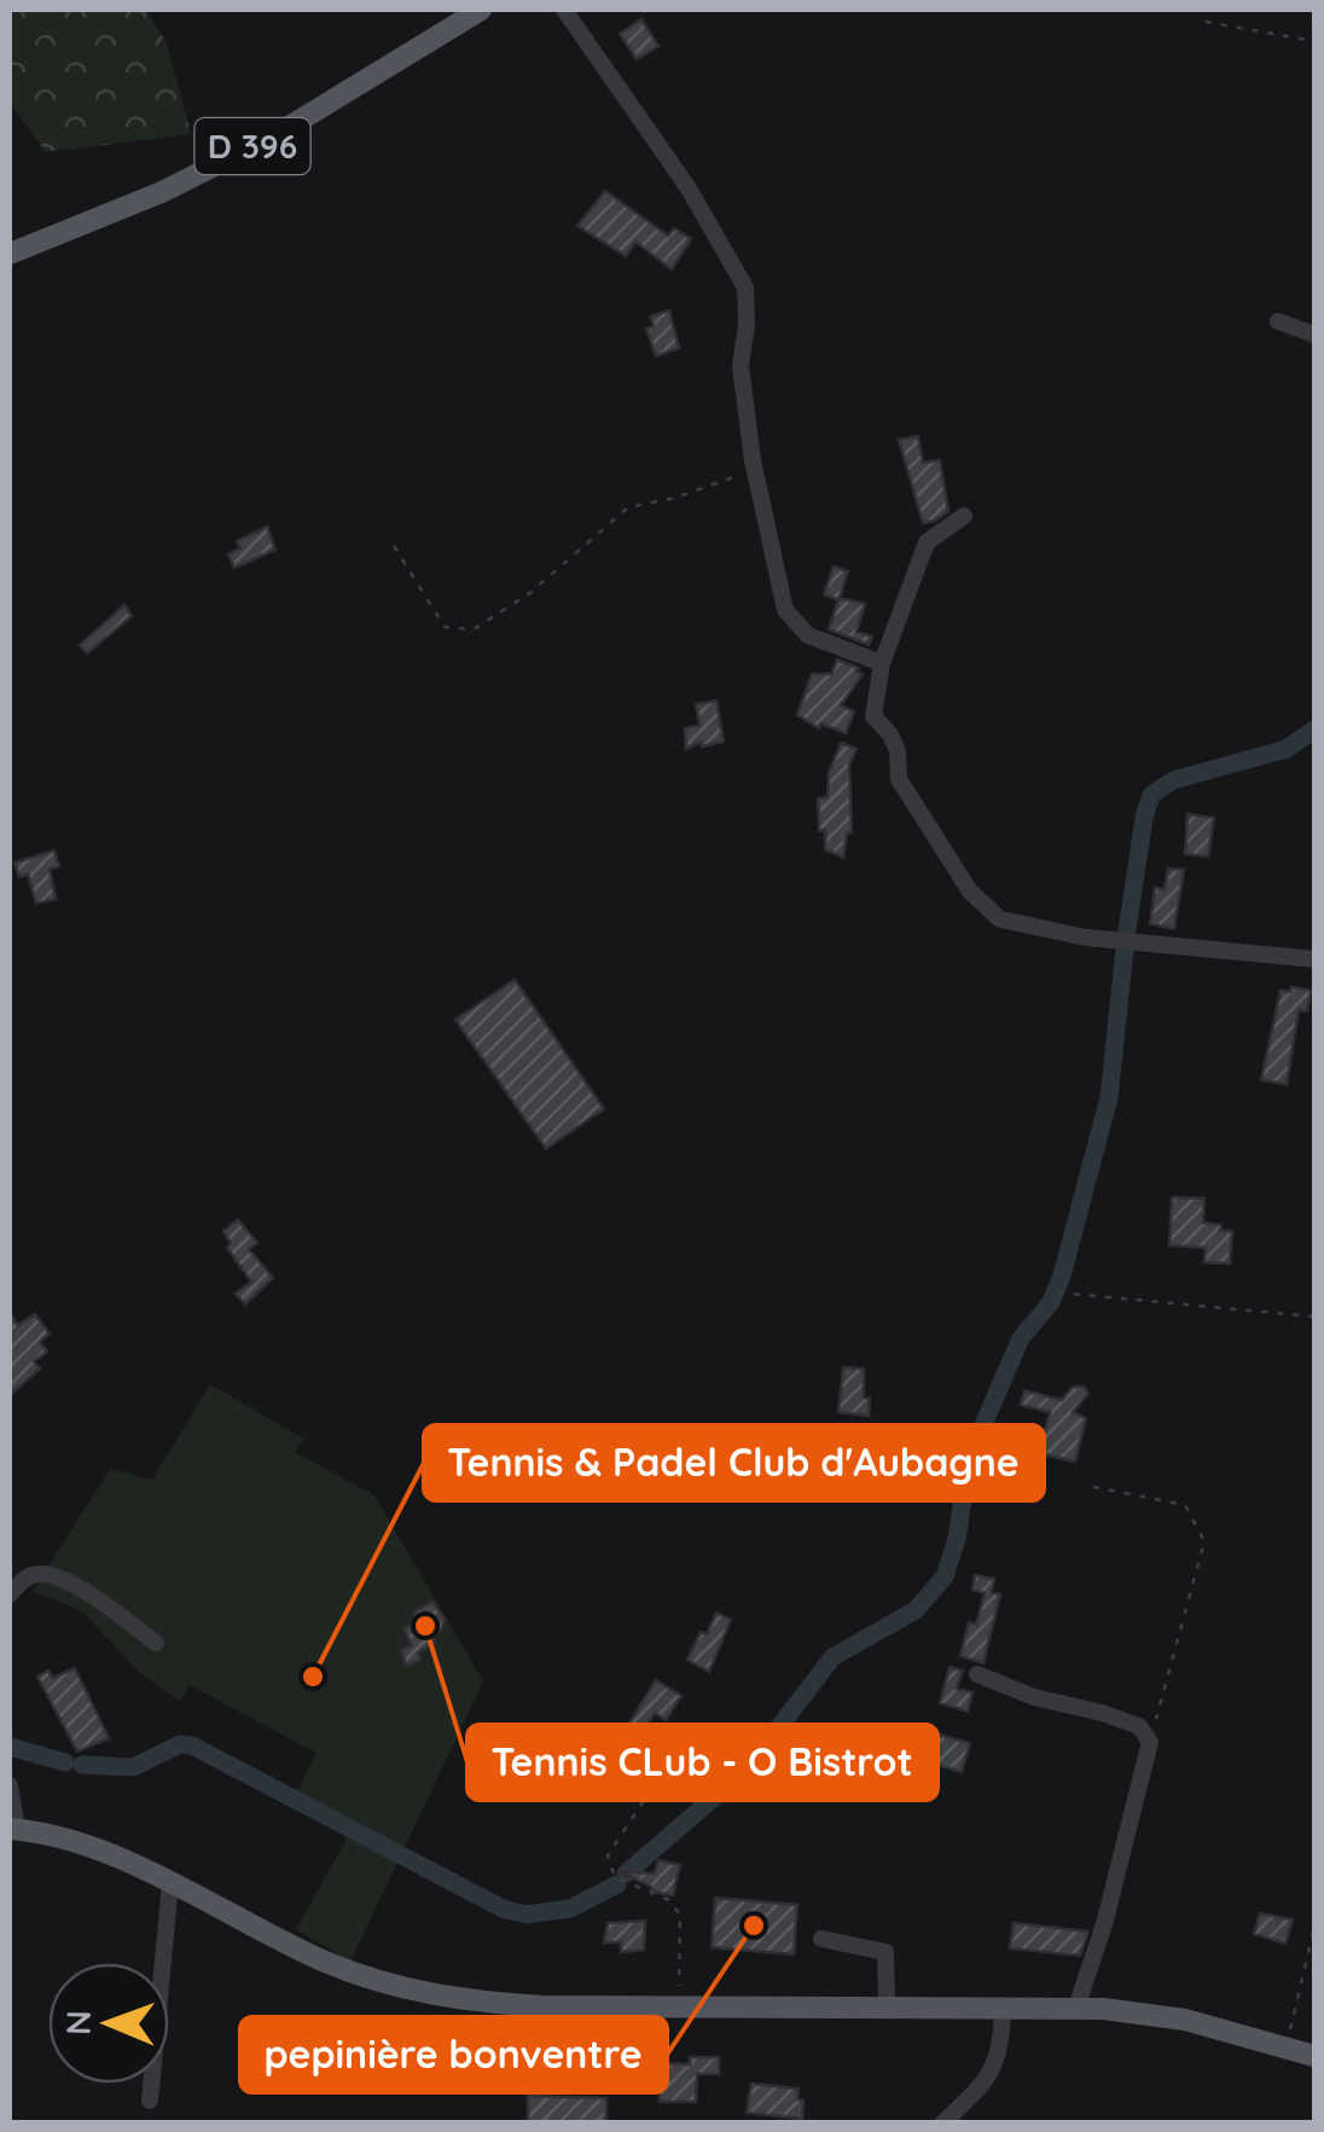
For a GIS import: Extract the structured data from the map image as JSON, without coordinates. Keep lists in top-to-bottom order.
{
  "streets": {
    "main road": ["D 396"]
  },
  "places": ["Tennis CLub - O Bistrot", "Tennis & Padel Club d'Aubagne", "pepinière bonventre"],
  "north": "left"
}
